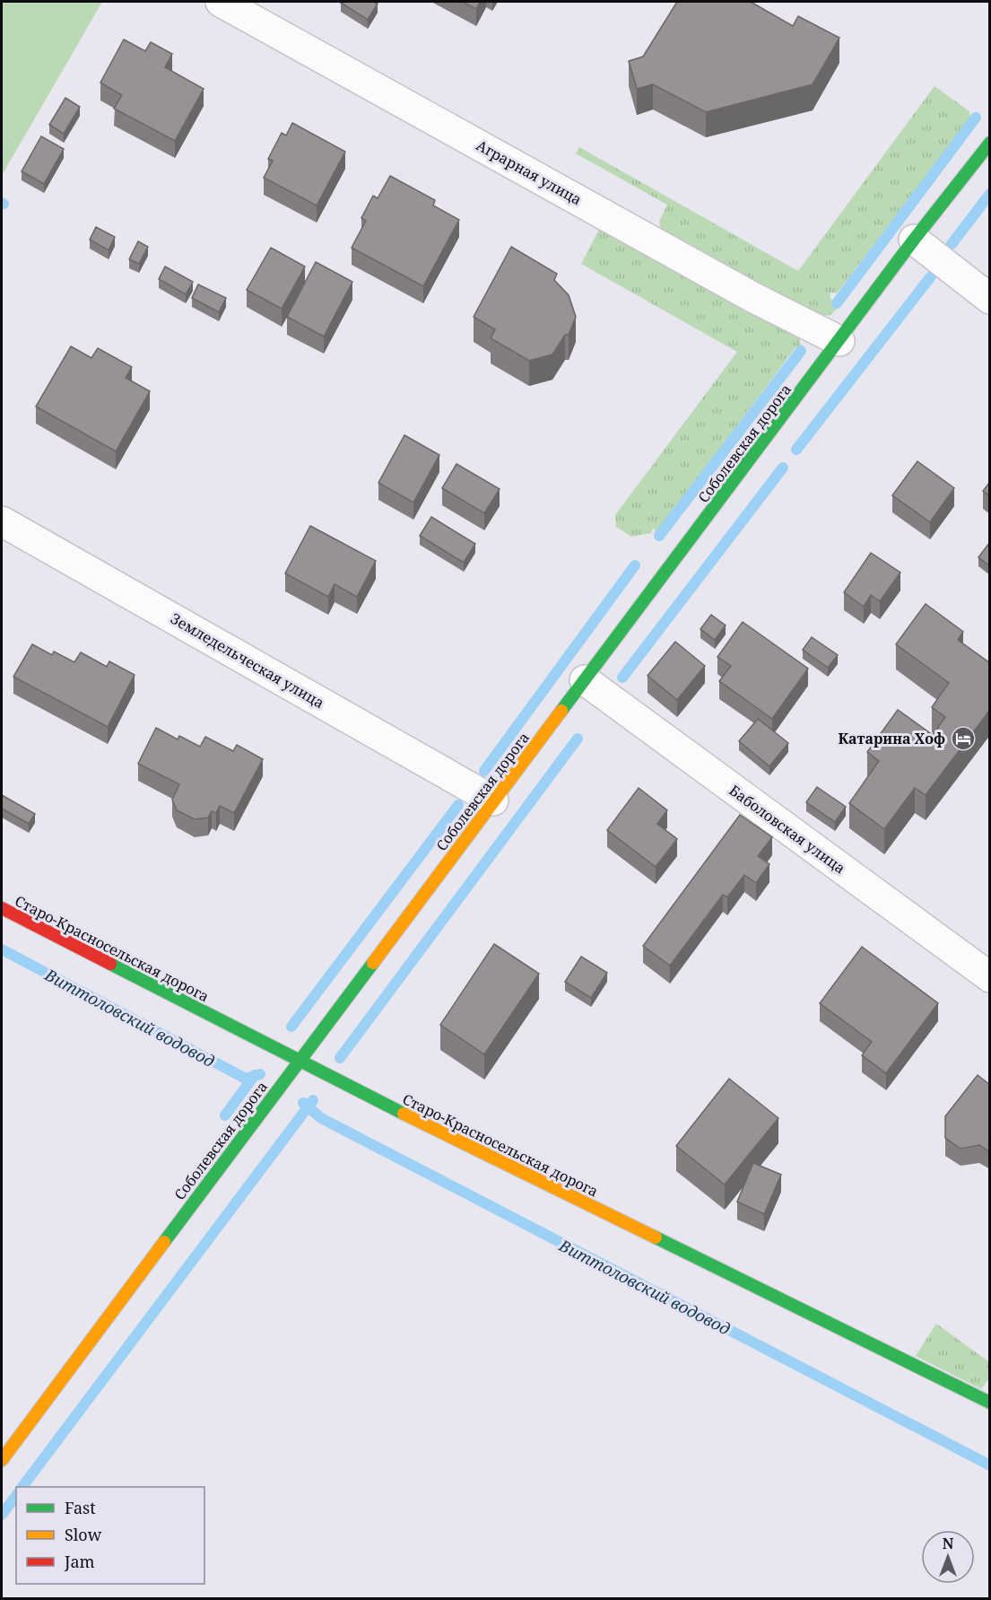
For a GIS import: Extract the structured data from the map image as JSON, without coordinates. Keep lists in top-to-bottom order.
{
  "streets": {
    "street": [
      "Аграрная улица",
      "Соболевская дорога",
      "Земледельческая улица",
      "Баболовская улица",
      "Старо-Красносельская дорога"
    ]
  },
  "crossings": [
    ["Аграрная улица", "Соболевская дорога"],
    ["Соболевская дорога", "Земледельческая улица"],
    ["Соболевская дорога", "Баболовская улица"],
    ["Соболевская дорога", "Старо-Красносельская дорога"]
  ],
  "water": ["Виттоловский водовод"],
  "places": {
    "hotel": ["Катарина Хоф"]
  },
  "legend": ["Fast", "Slow", "Jam"],
  "north": "top"
}
